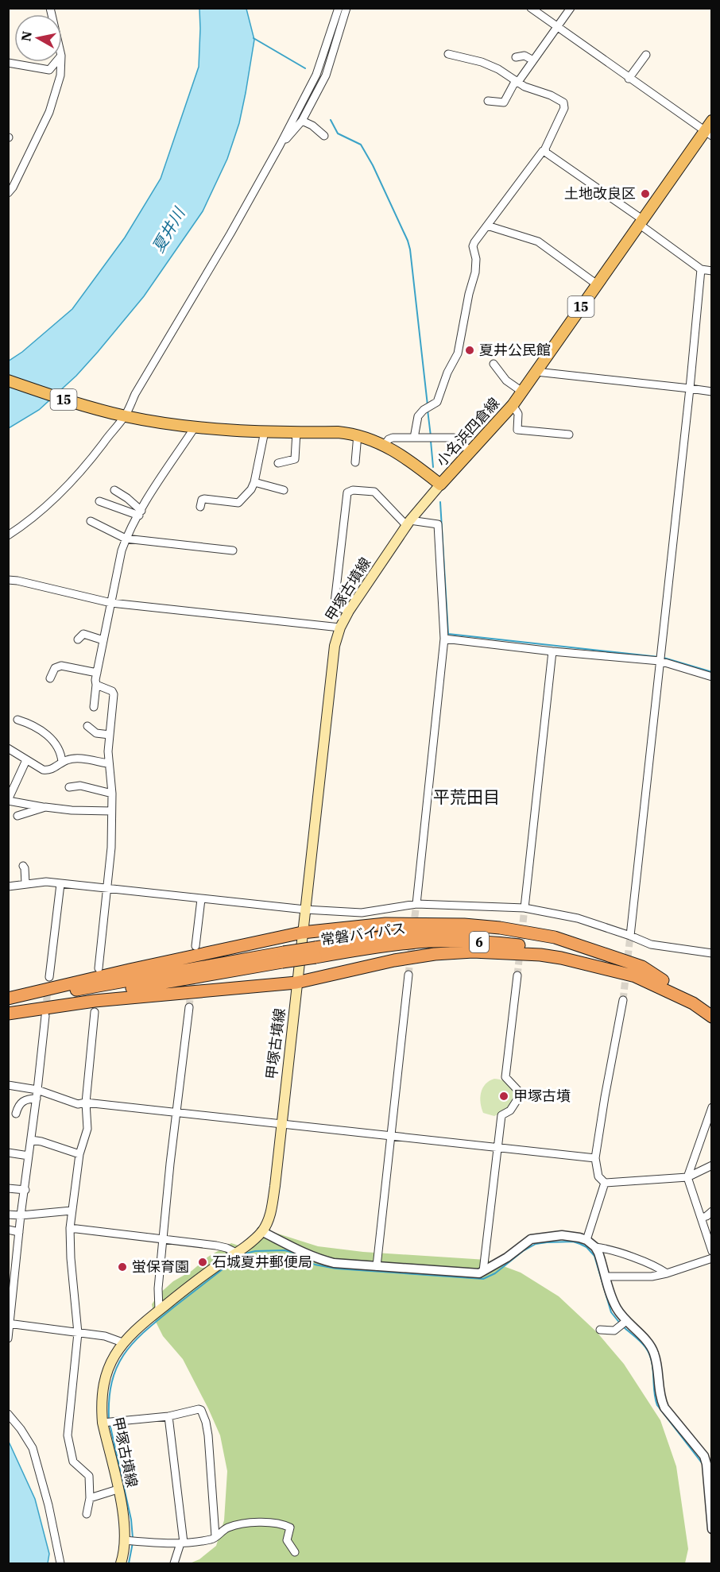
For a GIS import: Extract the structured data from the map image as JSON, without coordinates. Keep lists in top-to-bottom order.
{
  "streets": {
    "highway": ["常磐バイパス", "6"],
    "main road": ["15", "小名浜四倉線", "甲塚古墳線"]
  },
  "crossings": [
    ["小名浜四倉線", "甲塚古墳線"]
  ],
  "districts": ["平荒田目"],
  "water": ["夏井川"],
  "places": [
    "土地改良区",
    "夏井公民館",
    "甲塚古墳",
    "石城夏井郵便局",
    "蛍保育園"
  ],
  "north": "left"
}
